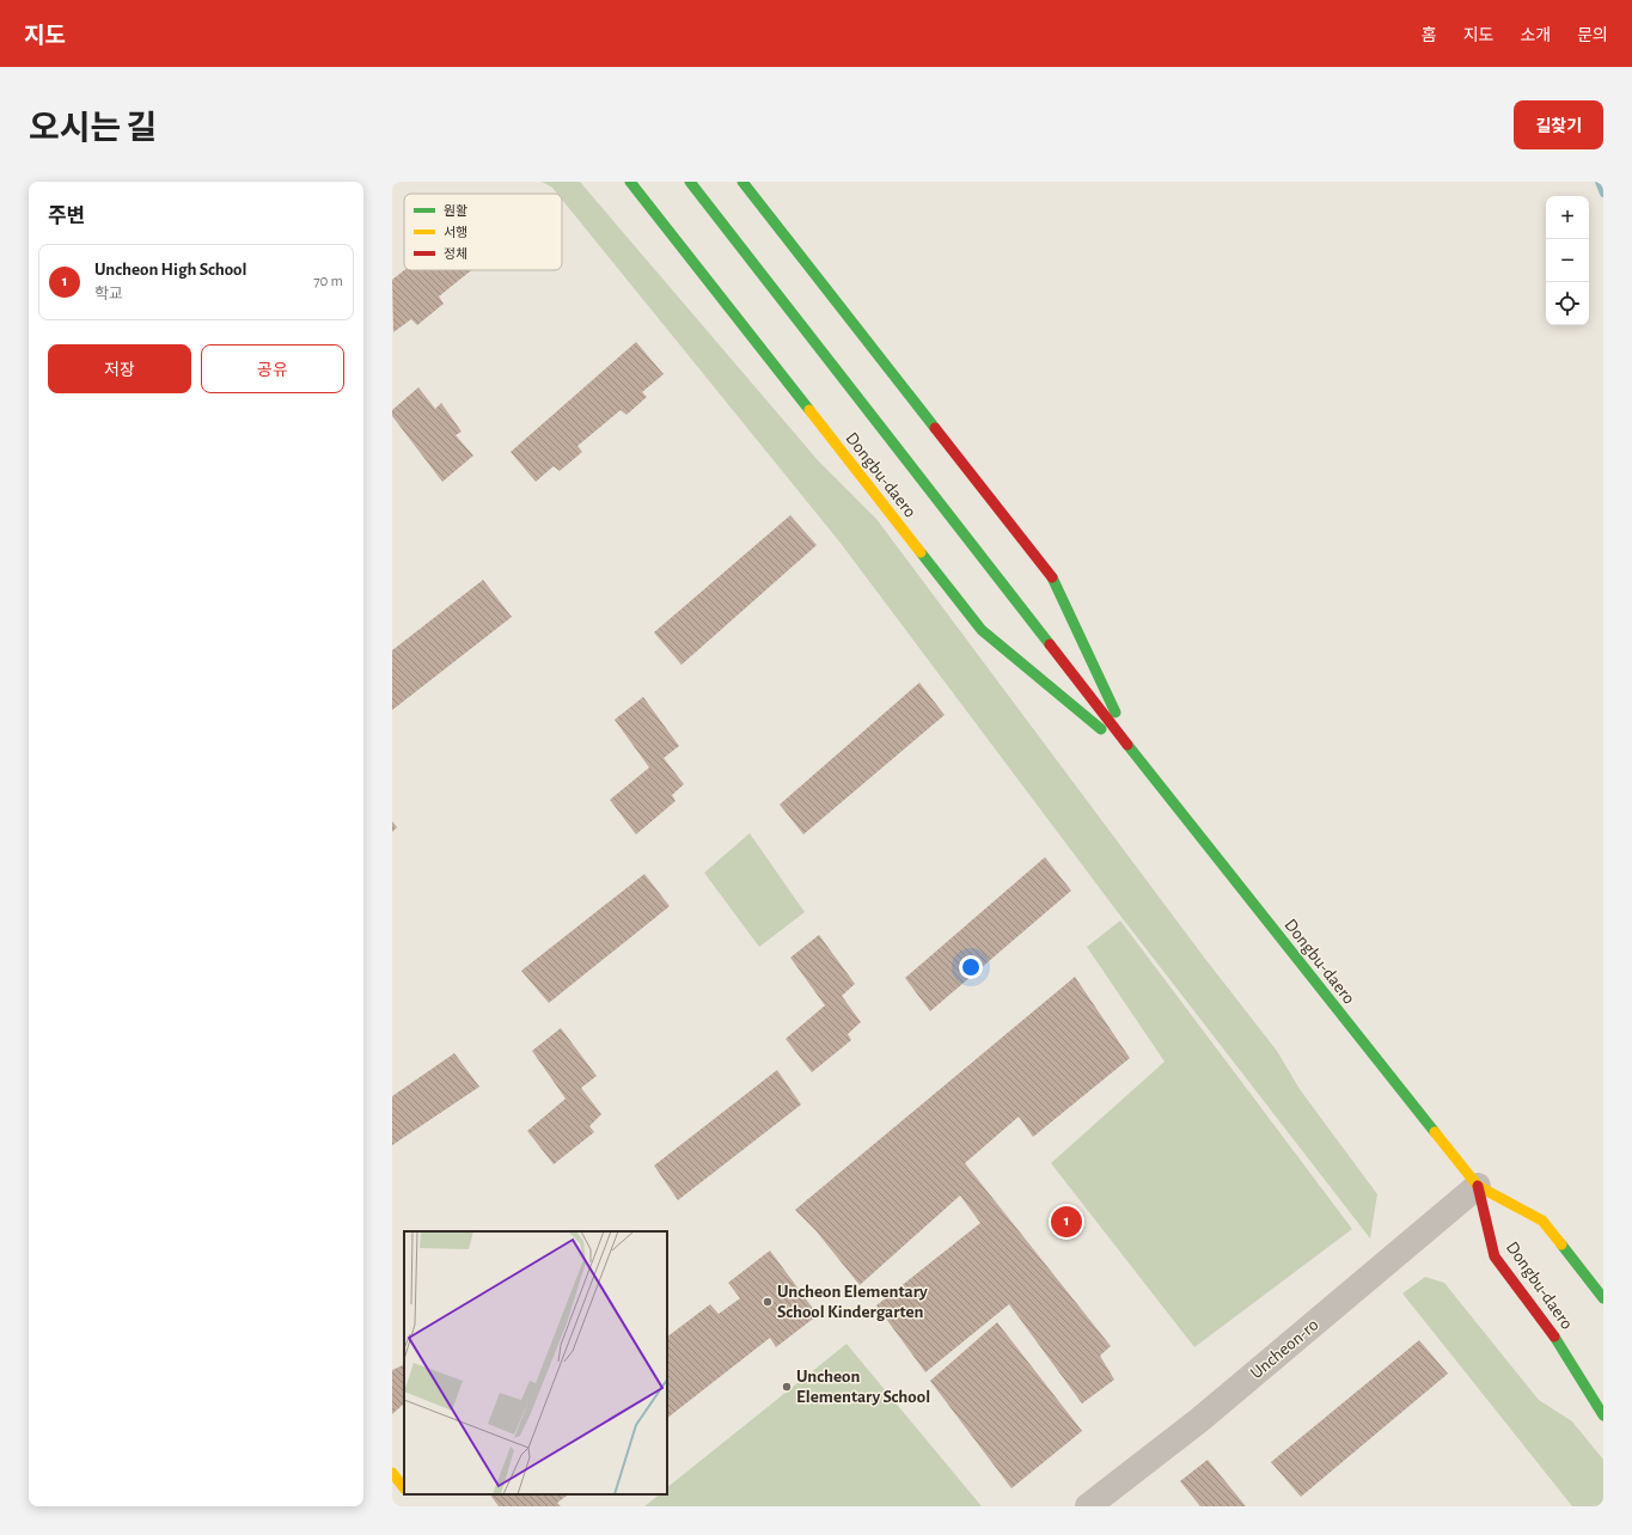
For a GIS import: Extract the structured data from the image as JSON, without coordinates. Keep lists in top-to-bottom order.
{
  "streets": {
    "main road": ["Dongbu-daero"],
    "street": ["Uncheon-ro"]
  },
  "crossings": [
    ["Dongbu-daero", "Uncheon-ro"]
  ],
  "places": ["Uncheon Elementary School Kindergarten", "Uncheon Elementary School"],
  "legend": ["원활", "서행", "정체"],
  "page": {
    "header": "지도",
    "nav": [
      "홈",
      "지도",
      "소개",
      "문의"
    ],
    "title": "오시는 길",
    "buttons": [
      "길찾기",
      ["저장", "공유"]
    ],
    "heading": "주변",
    "map_buttons": ["+", "−"],
    "list": [
      {
        "mark": "1",
        "name": "Uncheon High School",
        "note": "학교",
        "value": "70 m"
      }
    ],
    "pins": "1"
  }
}
